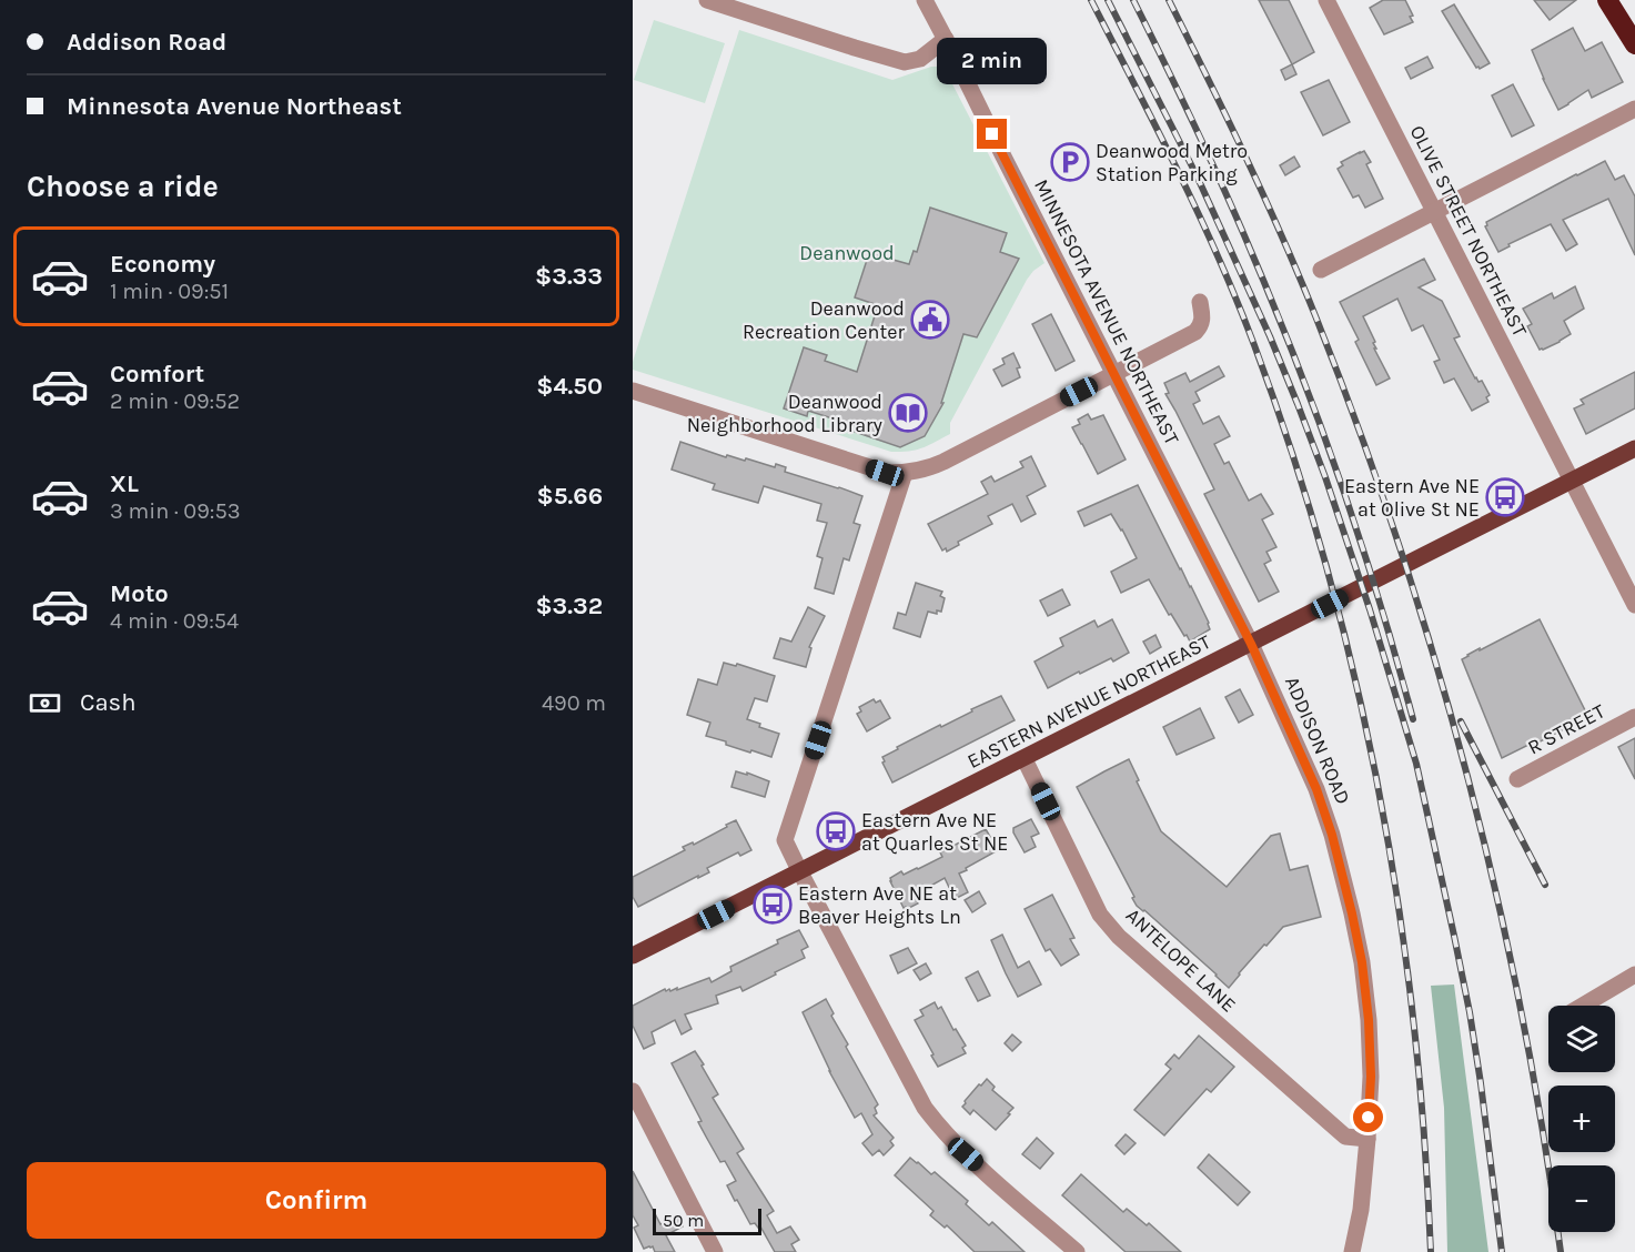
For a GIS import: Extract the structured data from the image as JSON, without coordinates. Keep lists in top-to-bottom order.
{
  "streets": {
    "main road": ["EASTERN AVENUE NORTHEAST"],
    "street": [
      "OLIVE STREET NORTHEAST",
      "MINNESOTA AVENUE NORTHEAST",
      "R STREET",
      "ADDISON ROAD",
      "ANTELOPE LANE"
    ]
  },
  "crossings": [
    ["OLIVE STREET NORTHEAST", "EASTERN AVENUE NORTHEAST"],
    ["MINNESOTA AVENUE NORTHEAST", "EASTERN AVENUE NORTHEAST"],
    ["MINNESOTA AVENUE NORTHEAST", "ADDISON ROAD"],
    ["EASTERN AVENUE NORTHEAST", "ADDISON ROAD"],
    ["EASTERN AVENUE NORTHEAST", "ANTELOPE LANE"],
    ["ADDISON ROAD", "ANTELOPE LANE"]
  ],
  "parks": ["Deanwood"],
  "places": {
    "parking": ["Deanwood Metro Station Parking"],
    "public building": ["Deanwood Recreation Center"],
    "library": ["Deanwood Neighborhood Library"],
    "bus stop": ["Eastern Ave NE at Olive St NE", "Eastern Ave NE at Quarles St NE", "Eastern Ave NE at Beaver Heights Ln"]
  },
  "scale_bar": "50 m",
  "page": {
    "banner": ["Addison Road", "Minnesota Avenue Northeast"],
    "bubble": "2 min",
    "heading": "Choose a ride",
    "list": [
      {
        "name": "Economy",
        "note": "1 min · 09:51",
        "value": "$3.33"
      },
      {
        "name": "Comfort",
        "note": "2 min · 09:52",
        "value": "$4.50"
      },
      {
        "name": "XL",
        "note": "3 min · 09:53",
        "value": "$5.66"
      },
      {
        "name": "Moto",
        "note": "4 min · 09:54",
        "value": "$3.32"
      }
    ],
    "pay": ["Cash", "490 m"],
    "map_buttons": ["+", "−"],
    "buttons": "Confirm",
    "scale": "50 m"
  }
}
